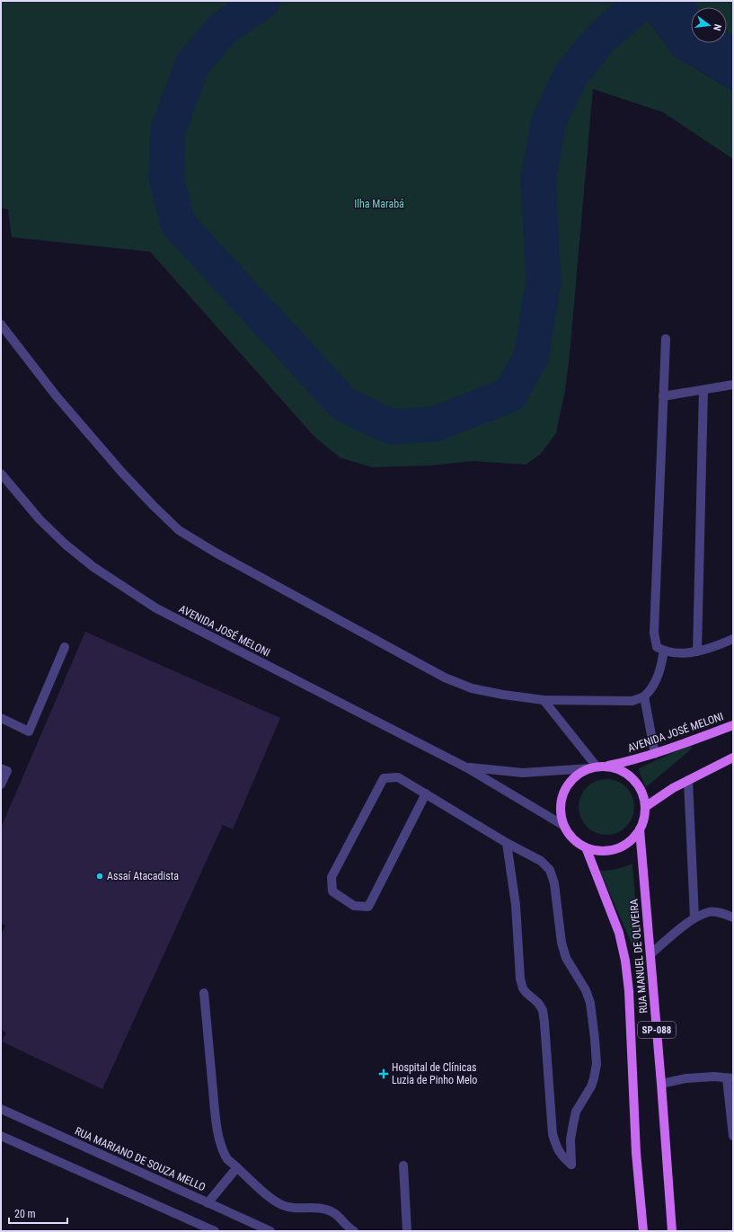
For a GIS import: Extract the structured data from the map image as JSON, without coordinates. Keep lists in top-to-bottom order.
{
  "streets": {
    "main road": ["AVENIDA JOSÉ MELONI", "RUA MANUEL DE OLIVEIRA", "SP-088"],
    "street": ["RUA MARIANO DE SOUZA MELLO"]
  },
  "crossings": [
    ["AVENIDA JOSÉ MELONI", "RUA MANUEL DE OLIVEIRA"],
    ["AVENIDA JOSÉ MELONI", "SP-088"],
    ["RUA MANUEL DE OLIVEIRA", "SP-088"]
  ],
  "parks": ["Ilha Marabá"],
  "places": {
    "other": ["Assaí Atacadista"],
    "health": ["Hospital de Clínicas Luzia de Pinho Melo"]
  },
  "scale_bar": "20 m",
  "north": "right"
}
